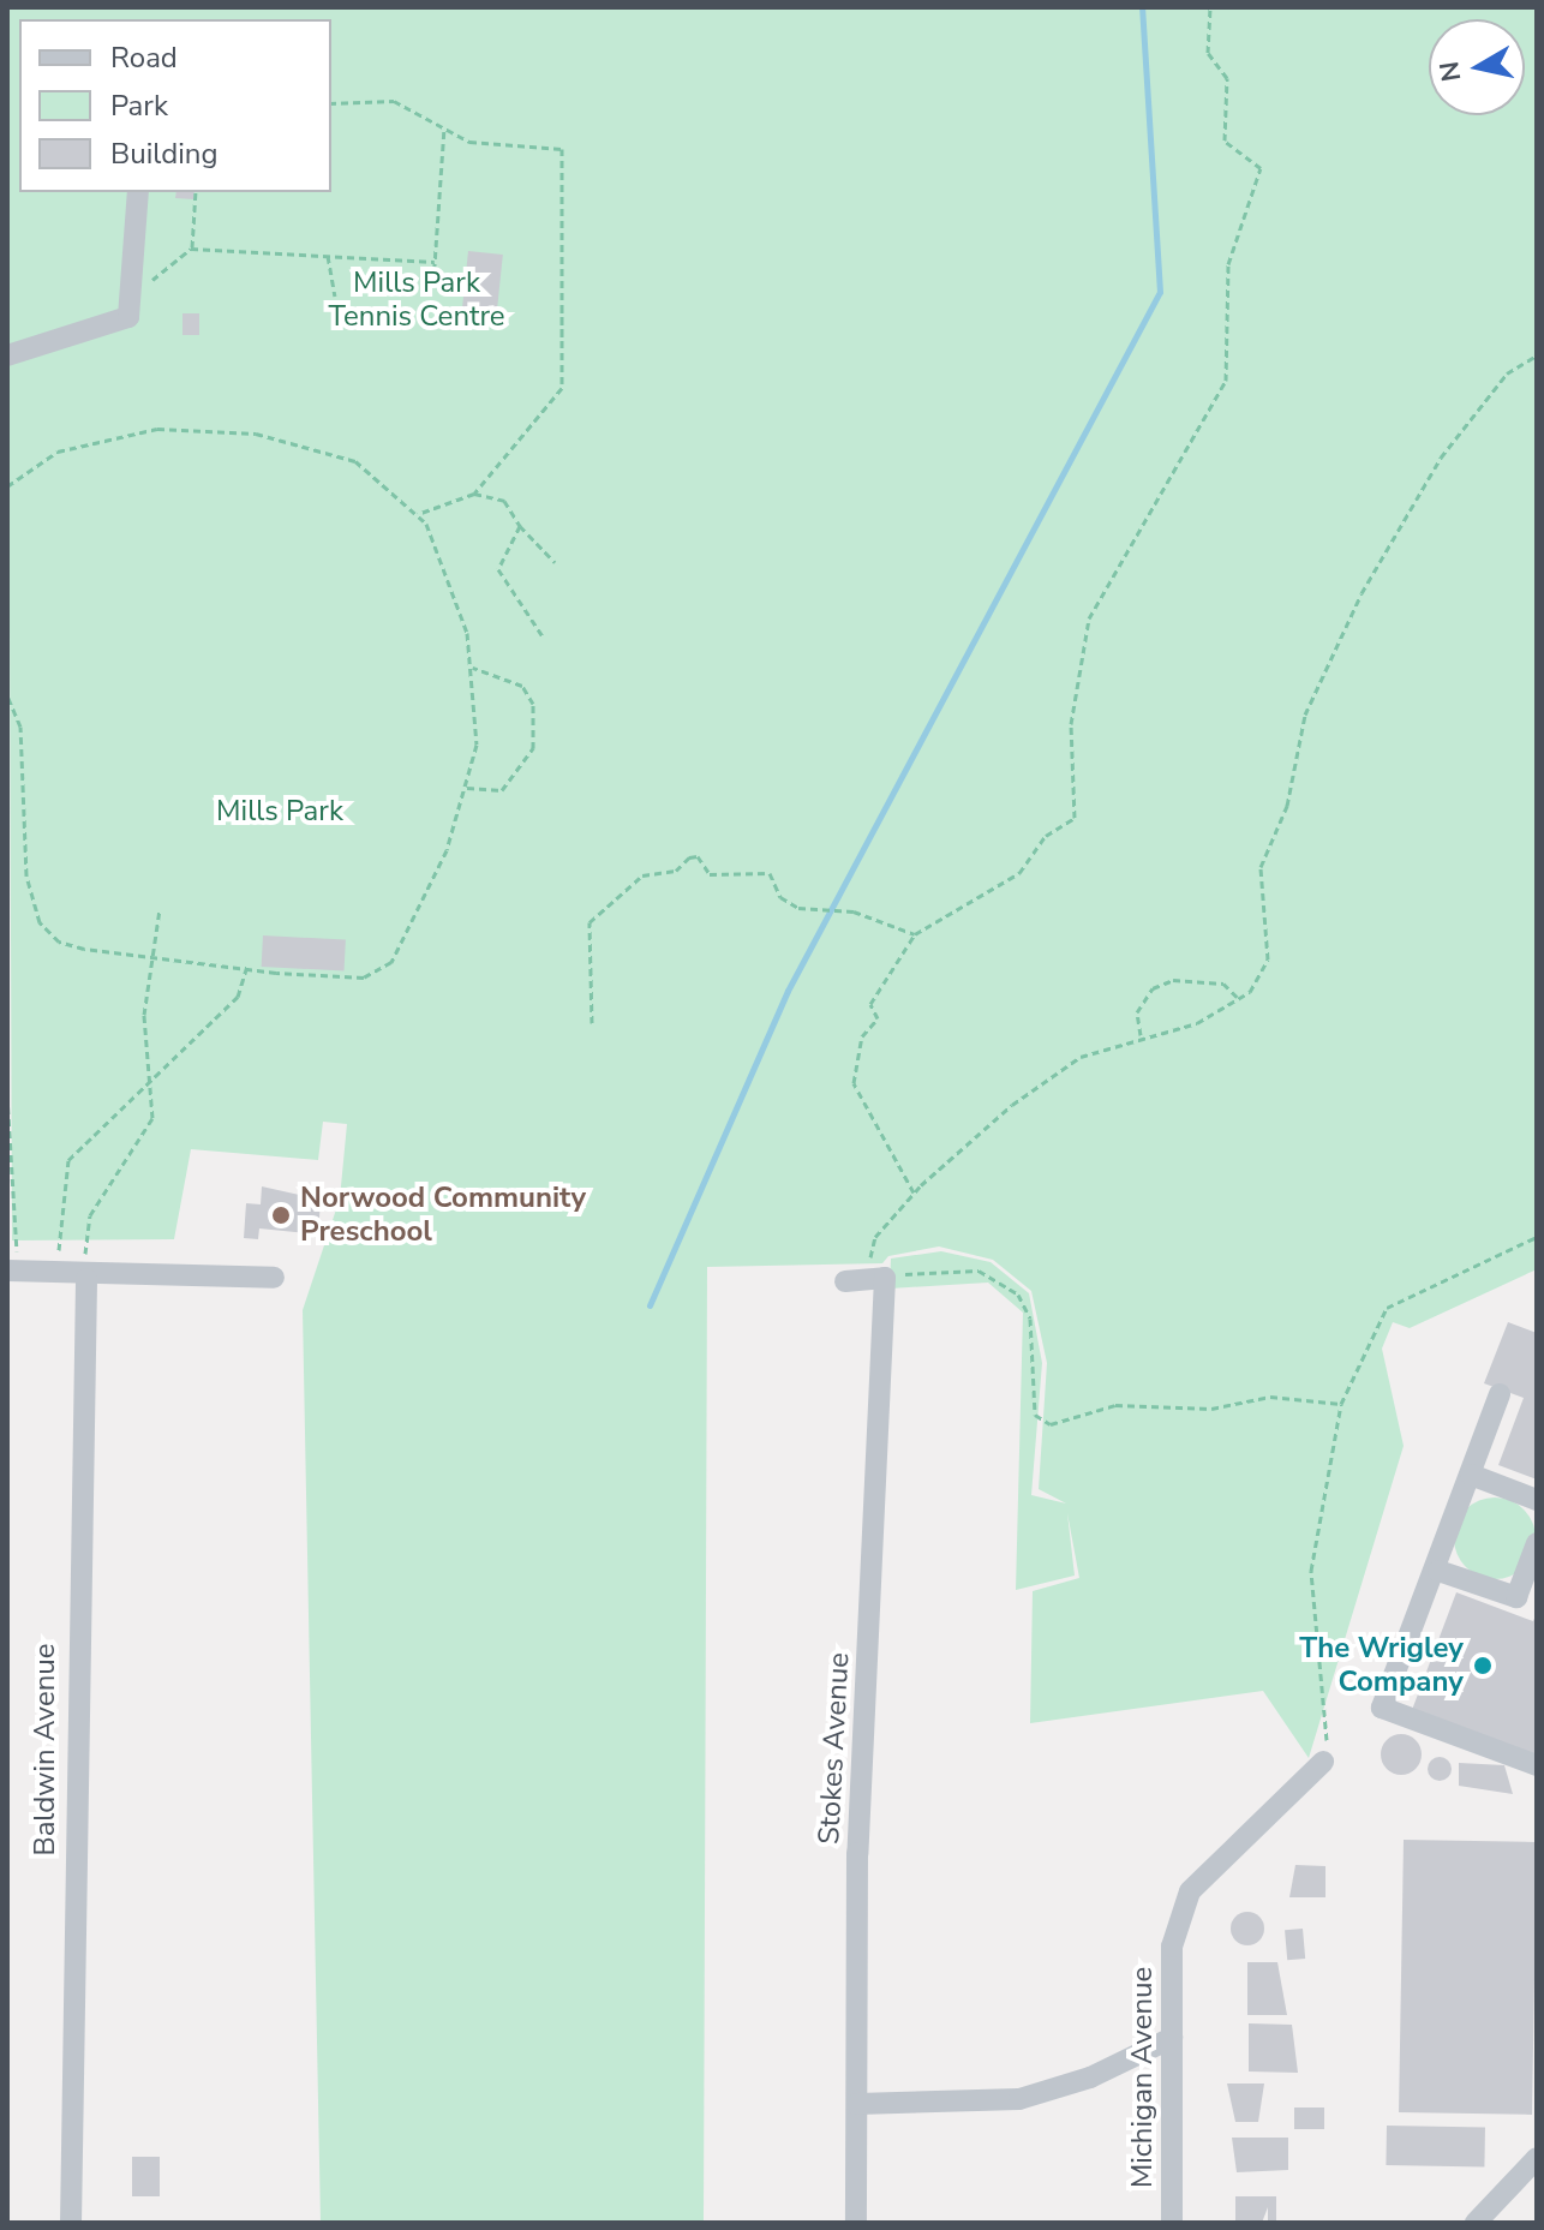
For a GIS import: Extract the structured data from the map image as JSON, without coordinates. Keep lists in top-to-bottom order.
{
  "streets": {
    "street": ["Stokes Avenue", "Baldwin Avenue", "Michigan Avenue"]
  },
  "parks": ["Mills Park Tennis Centre", "Mills Park"],
  "places": ["Norwood Community Preschool", "The Wrigley Company"],
  "legend": ["Road", "Park", "Building"],
  "north": "left"
}
